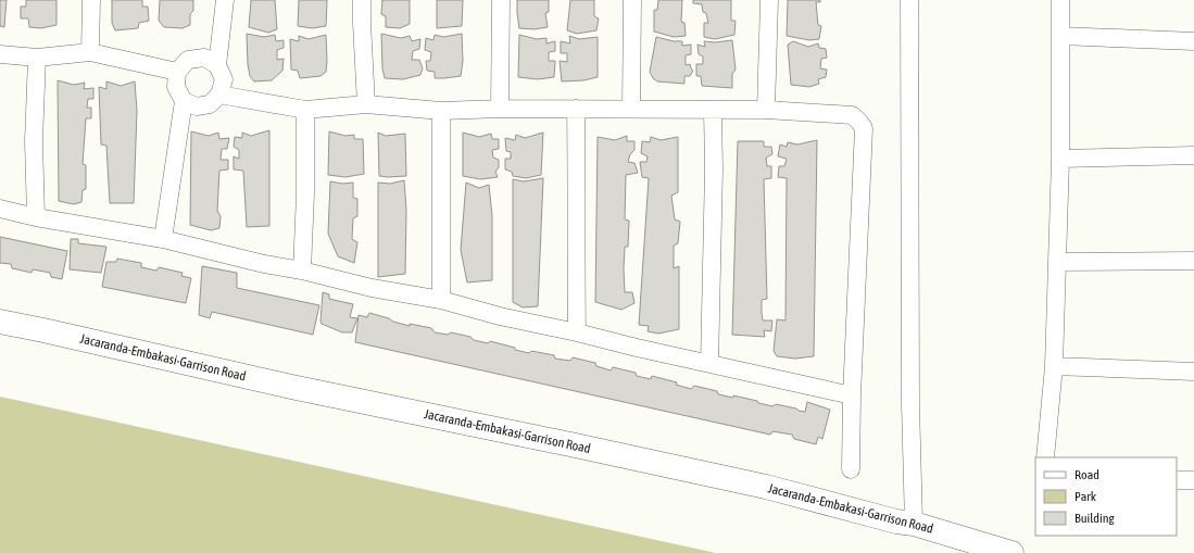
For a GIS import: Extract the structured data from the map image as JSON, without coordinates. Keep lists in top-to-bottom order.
{
  "streets": {
    "street": ["Jacaranda-Embakasi-Garrison Road"]
  },
  "legend": ["Road", "Park", "Building"]
}
